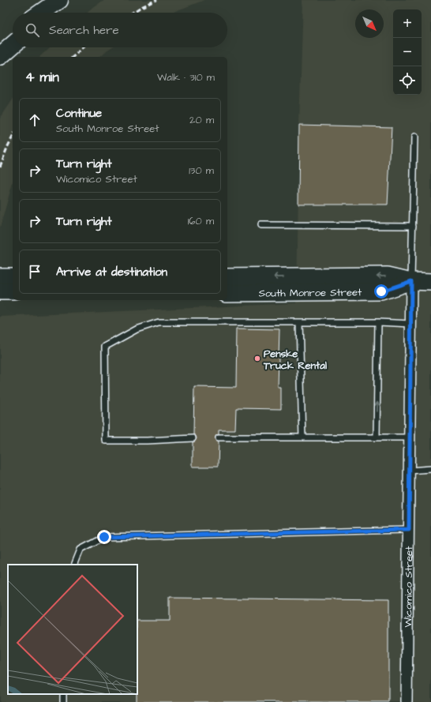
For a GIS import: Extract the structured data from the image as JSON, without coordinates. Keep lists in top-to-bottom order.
{
  "streets": {
    "main road": ["South Monroe Street"],
    "street": ["Wicomico Street"]
  },
  "crossings": [
    ["South Monroe Street", "Wicomico Street"]
  ],
  "places": ["Penske Truck Rental"],
  "north": "bottom right",
  "page": {
    "map_buttons": ["+", "−"],
    "search": "Search here",
    "heading": ["4 min", "Walk · 310 m"],
    "list": [
      ["Continue", "South Monroe Street", "20 m"],
      ["Turn right", "Wicomico Street", "130 m"],
      ["Turn right", "160 m"],
      "Arrive at destination"
    ]
  }
}
